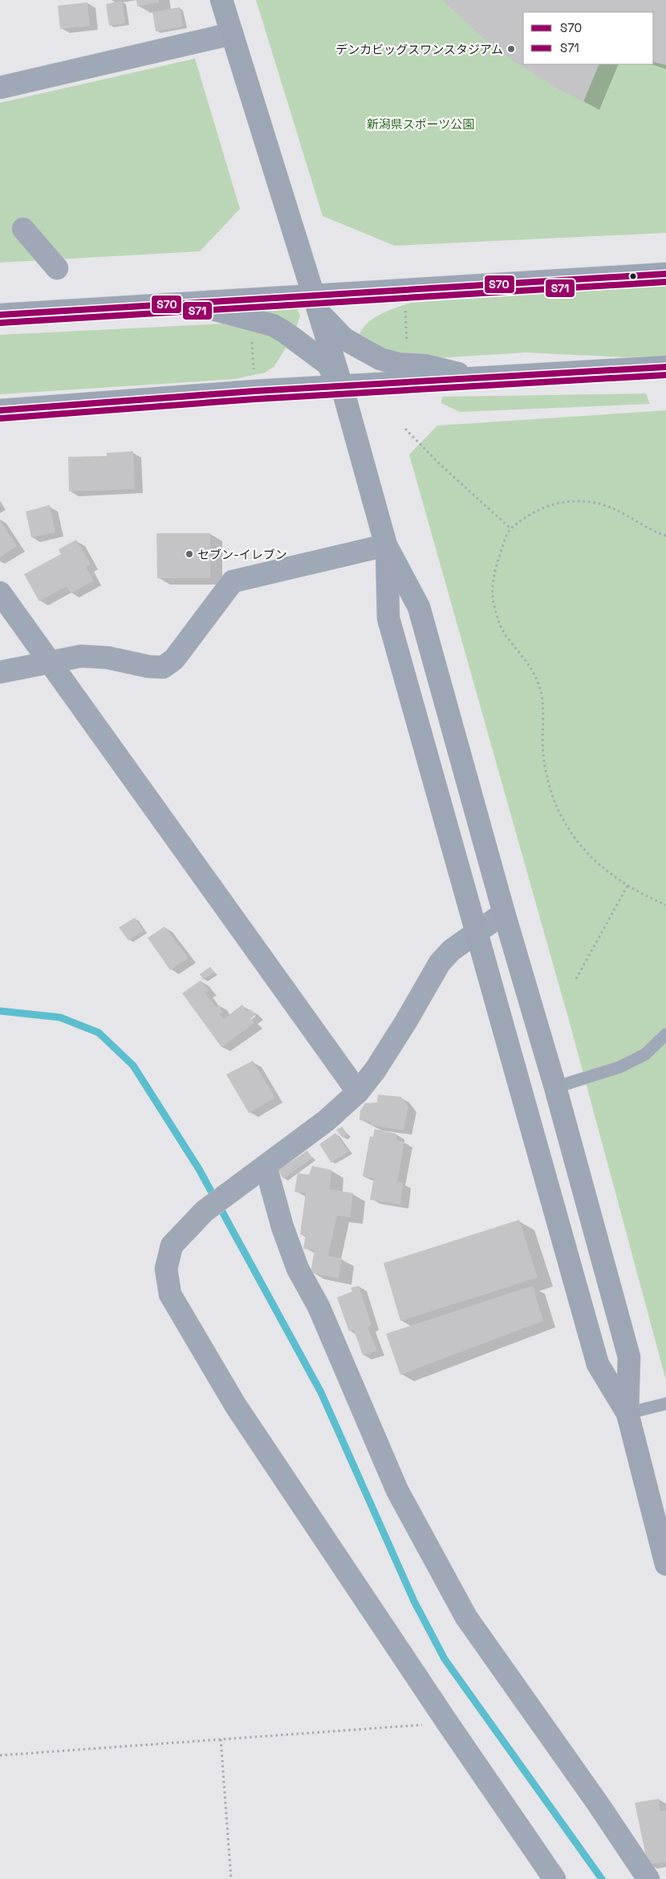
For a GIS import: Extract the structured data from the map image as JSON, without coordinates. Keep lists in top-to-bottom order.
{
  "parks": ["新潟県スポーツ公園"],
  "places": ["デンカビッグスワンスタジアム", "セブン-イレブン"],
  "lines": ["transit line S70", "transit line S71"],
  "legend": ["S70", "S71"]
}
